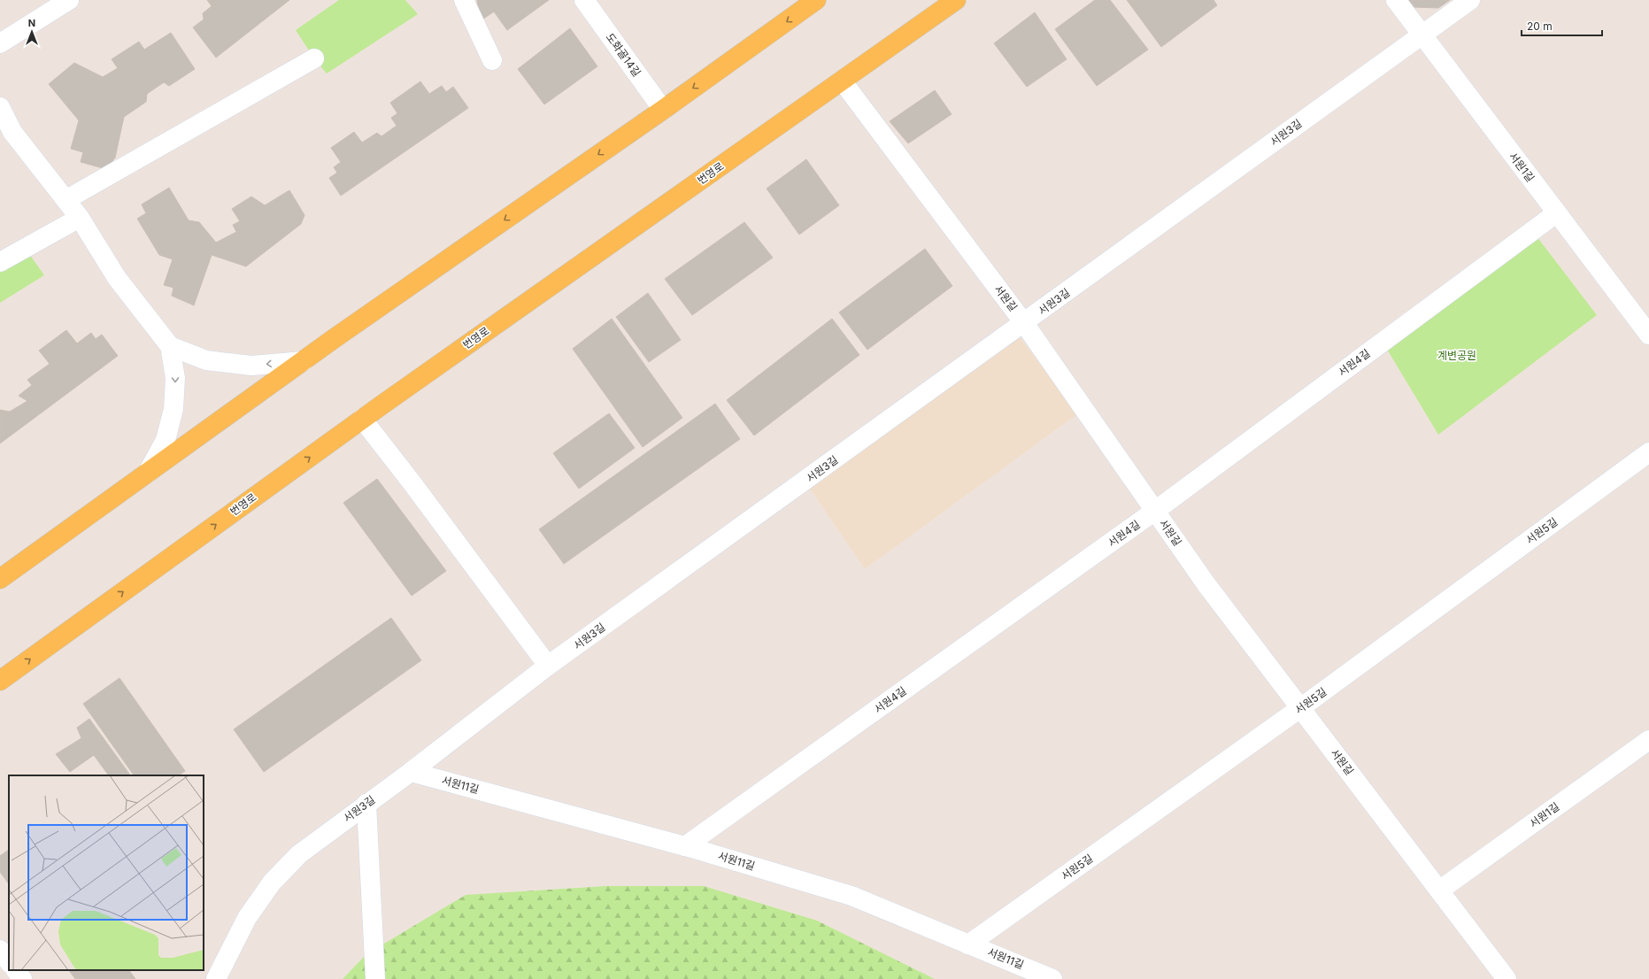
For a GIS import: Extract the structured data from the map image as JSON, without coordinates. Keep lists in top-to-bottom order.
{
  "streets": {
    "main road": ["번영로"],
    "street": [
      "도화골14길",
      "서원3길",
      "서원1길",
      "서원길",
      "서원4길",
      "서원5길",
      "서원11길"
    ]
  },
  "crossings": [
    ["서원3길", "서원1길"],
    ["서원3길", "서원길"],
    ["서원3길", "서원11길"],
    ["서원1길", "서원길"],
    ["서원1길", "서원4길"],
    ["번영로", "서원길"],
    ["서원길", "서원4길"],
    ["서원길", "서원5길"],
    ["서원4길", "서원11길"],
    ["서원5길", "서원11길"]
  ],
  "parks": ["계변공원"],
  "scale_bar": "20 m",
  "north": "top"
}
